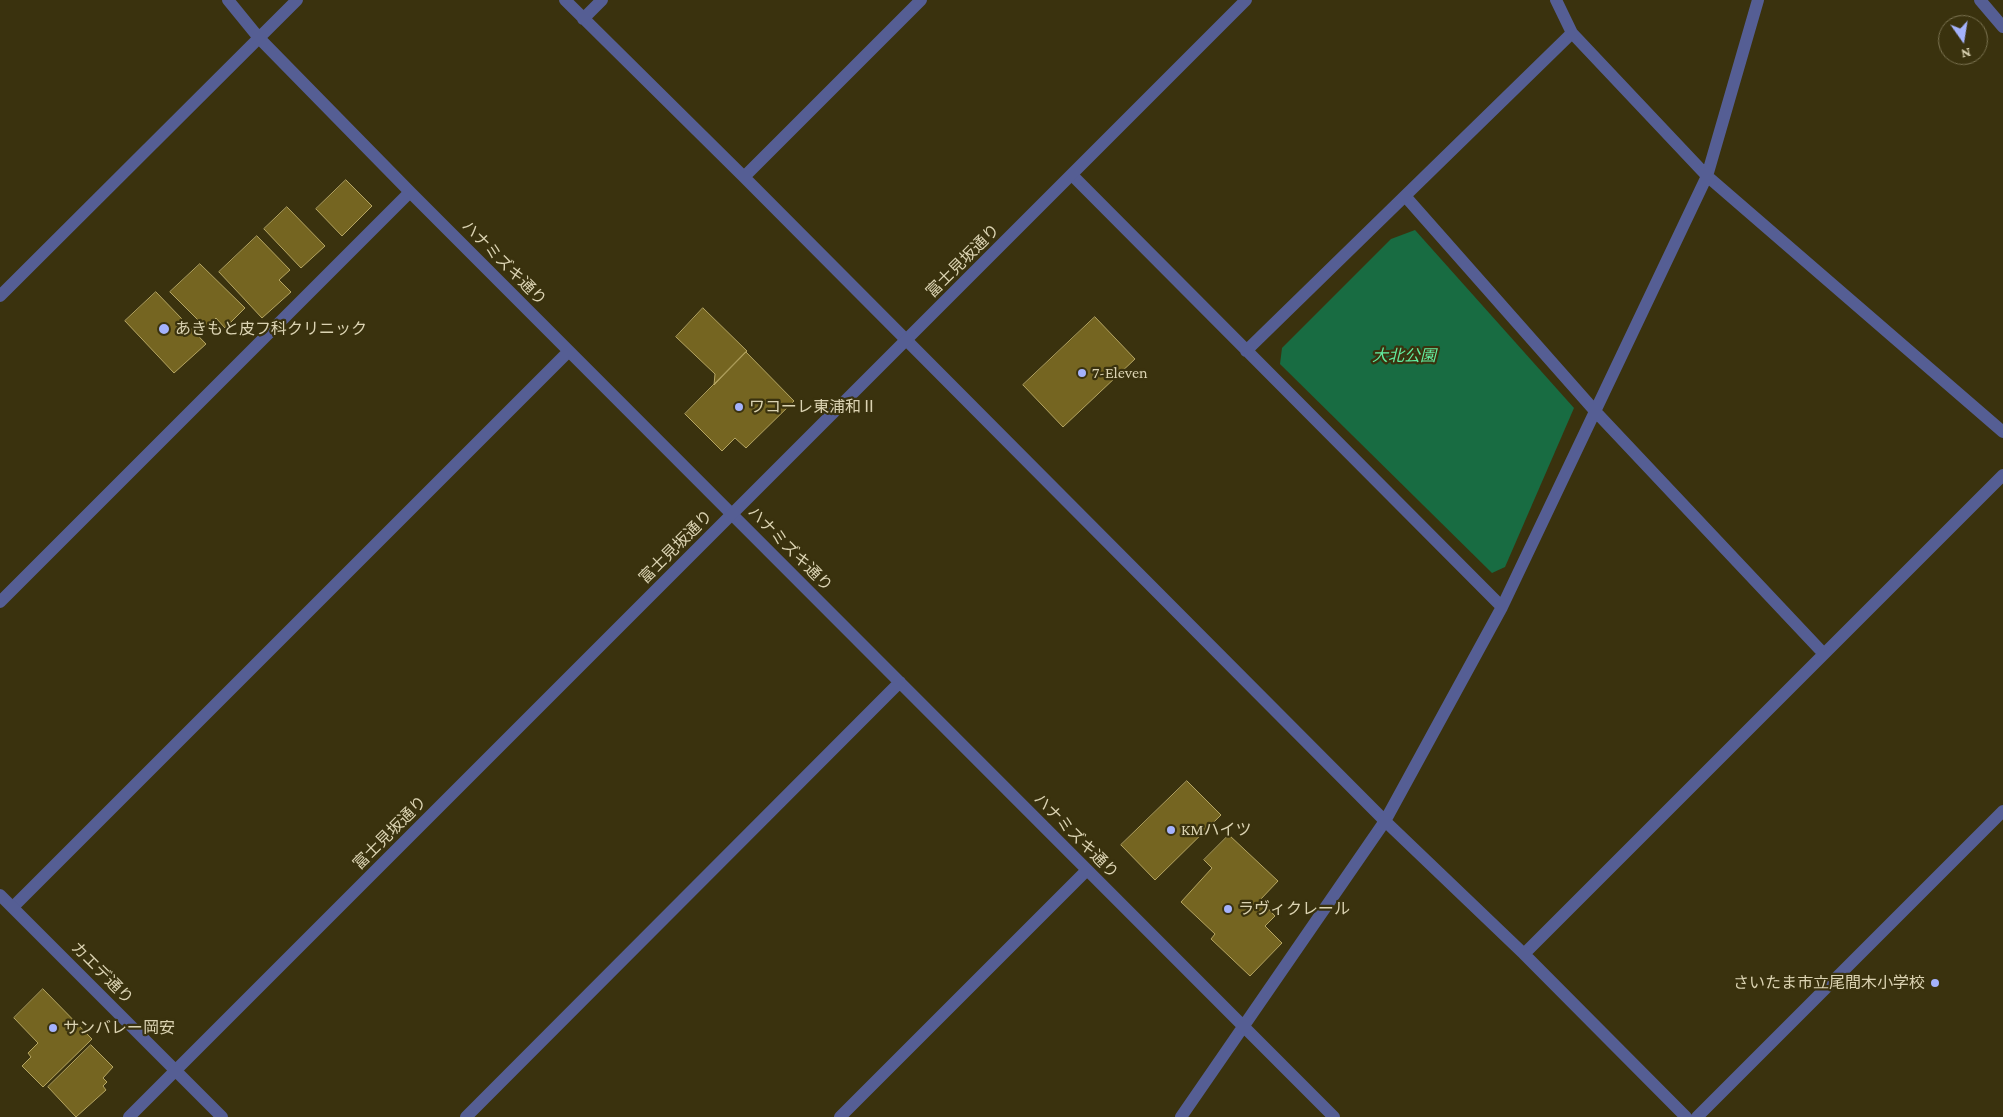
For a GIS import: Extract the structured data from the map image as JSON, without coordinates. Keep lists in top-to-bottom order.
{
  "streets": {
    "street": ["富士見坂通り", "ハナミズキ通り", "カエデ通り"]
  },
  "crossings": [
    ["富士見坂通り", "ハナミズキ通り"],
    ["富士見坂通り", "カエデ通り"]
  ],
  "parks": ["大北公園"],
  "places": [
    "あきもと皮フ科クリニック",
    "7-Eleven",
    "ワコーレ東浦和Ⅱ",
    "KMハイツ",
    "ラヴィクレール",
    "さいたま市立尾間木小学校",
    "サンバレー岡安"
  ],
  "north": "bottom"
}
